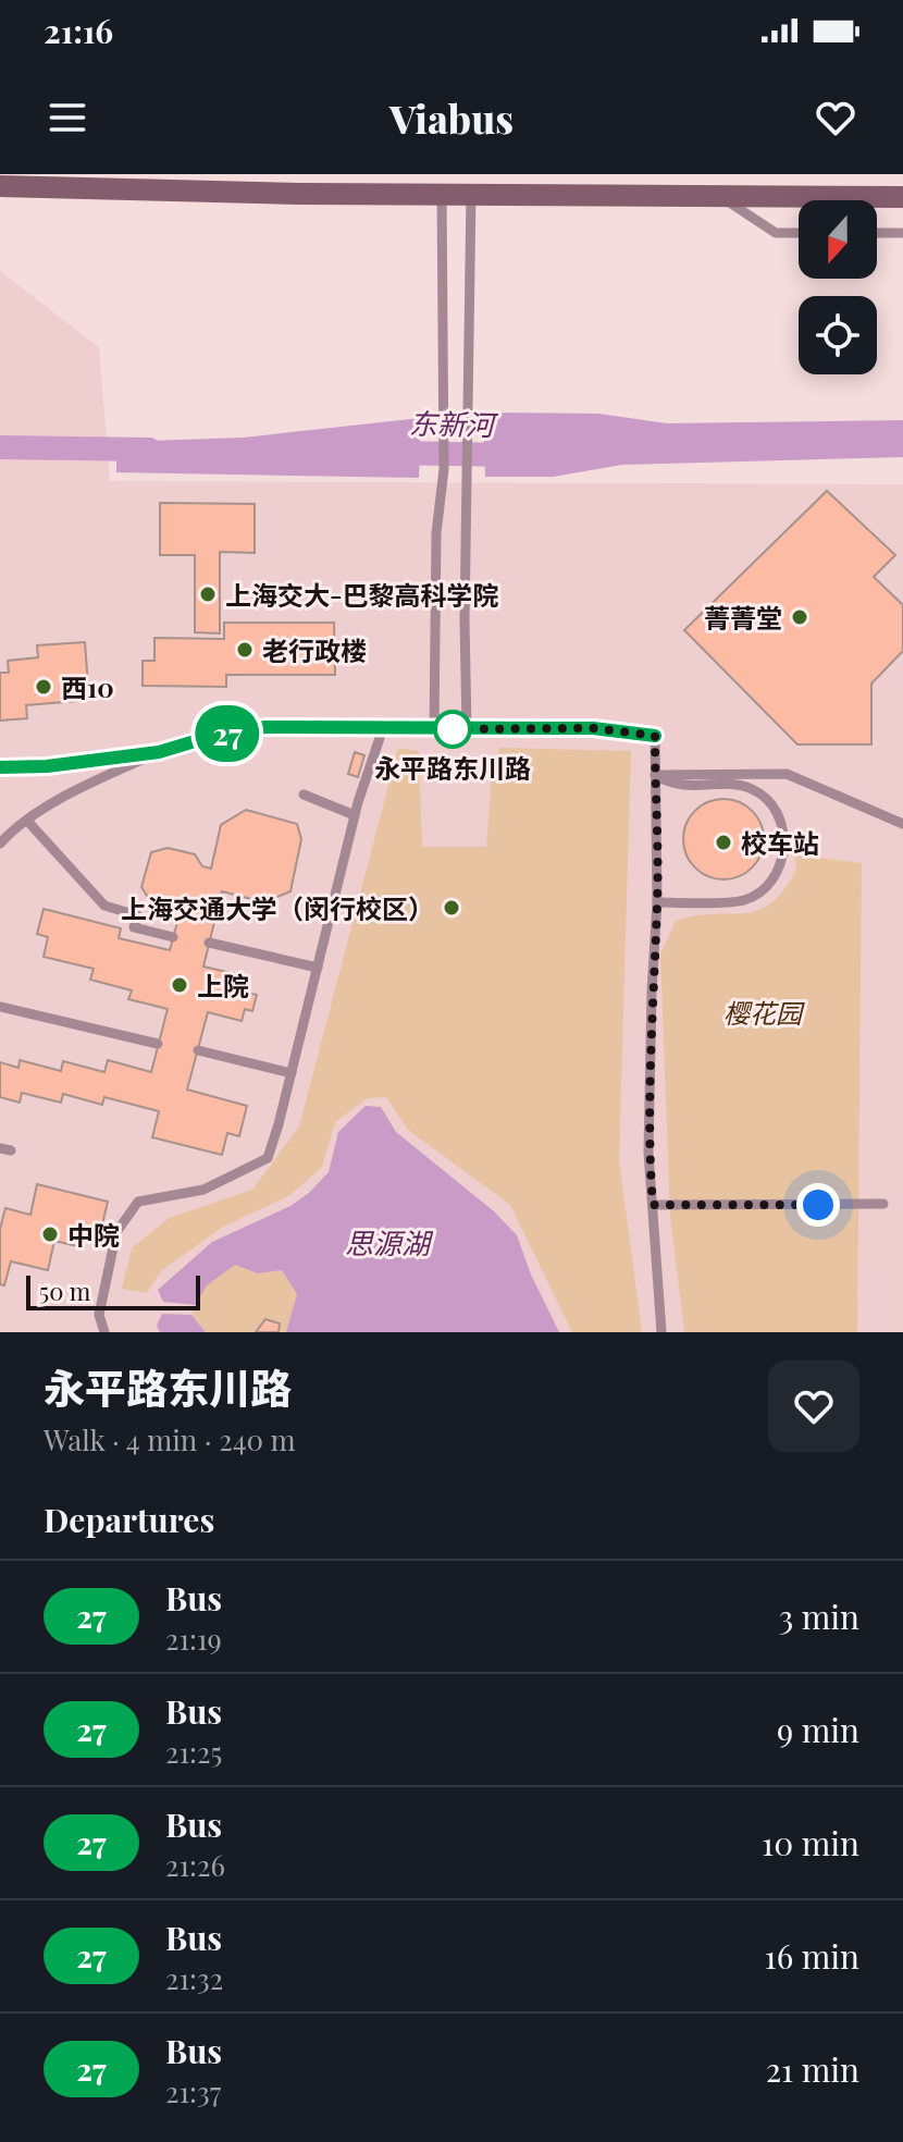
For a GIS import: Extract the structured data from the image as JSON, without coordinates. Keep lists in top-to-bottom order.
{
  "water": ["东新河", "思源湖"],
  "parks": ["樱花园"],
  "places": [
    "上海交大-巴黎高科学院",
    "菁菁堂",
    "老行政楼",
    "西10",
    "永平路东川路",
    "校车站",
    "上海交通大学（闵行校区）",
    "上院",
    "中院"
  ],
  "lines": ["bus line 27"],
  "scale_bar": "50 m",
  "north": "bottom",
  "page": {
    "status": "21:16",
    "header": "Viabus",
    "on_map": "27",
    "scale": "50 m",
    "heading": [
      ["永平路东川路", "Walk · 4 min · 240 m"],
      "Departures"
    ],
    "list": [
      {
        "mark": "27",
        "name": "Bus",
        "note": "21:19",
        "value": "3 min"
      },
      {
        "mark": "27",
        "name": "Bus",
        "note": "21:25",
        "value": "9 min"
      },
      {
        "mark": "27",
        "name": "Bus",
        "note": "21:26",
        "value": "10 min"
      },
      {
        "mark": "27",
        "name": "Bus",
        "note": "21:32",
        "value": "16 min"
      },
      {
        "mark": "27",
        "name": "Bus",
        "note": "21:37",
        "value": "21 min"
      }
    ]
  }
}
